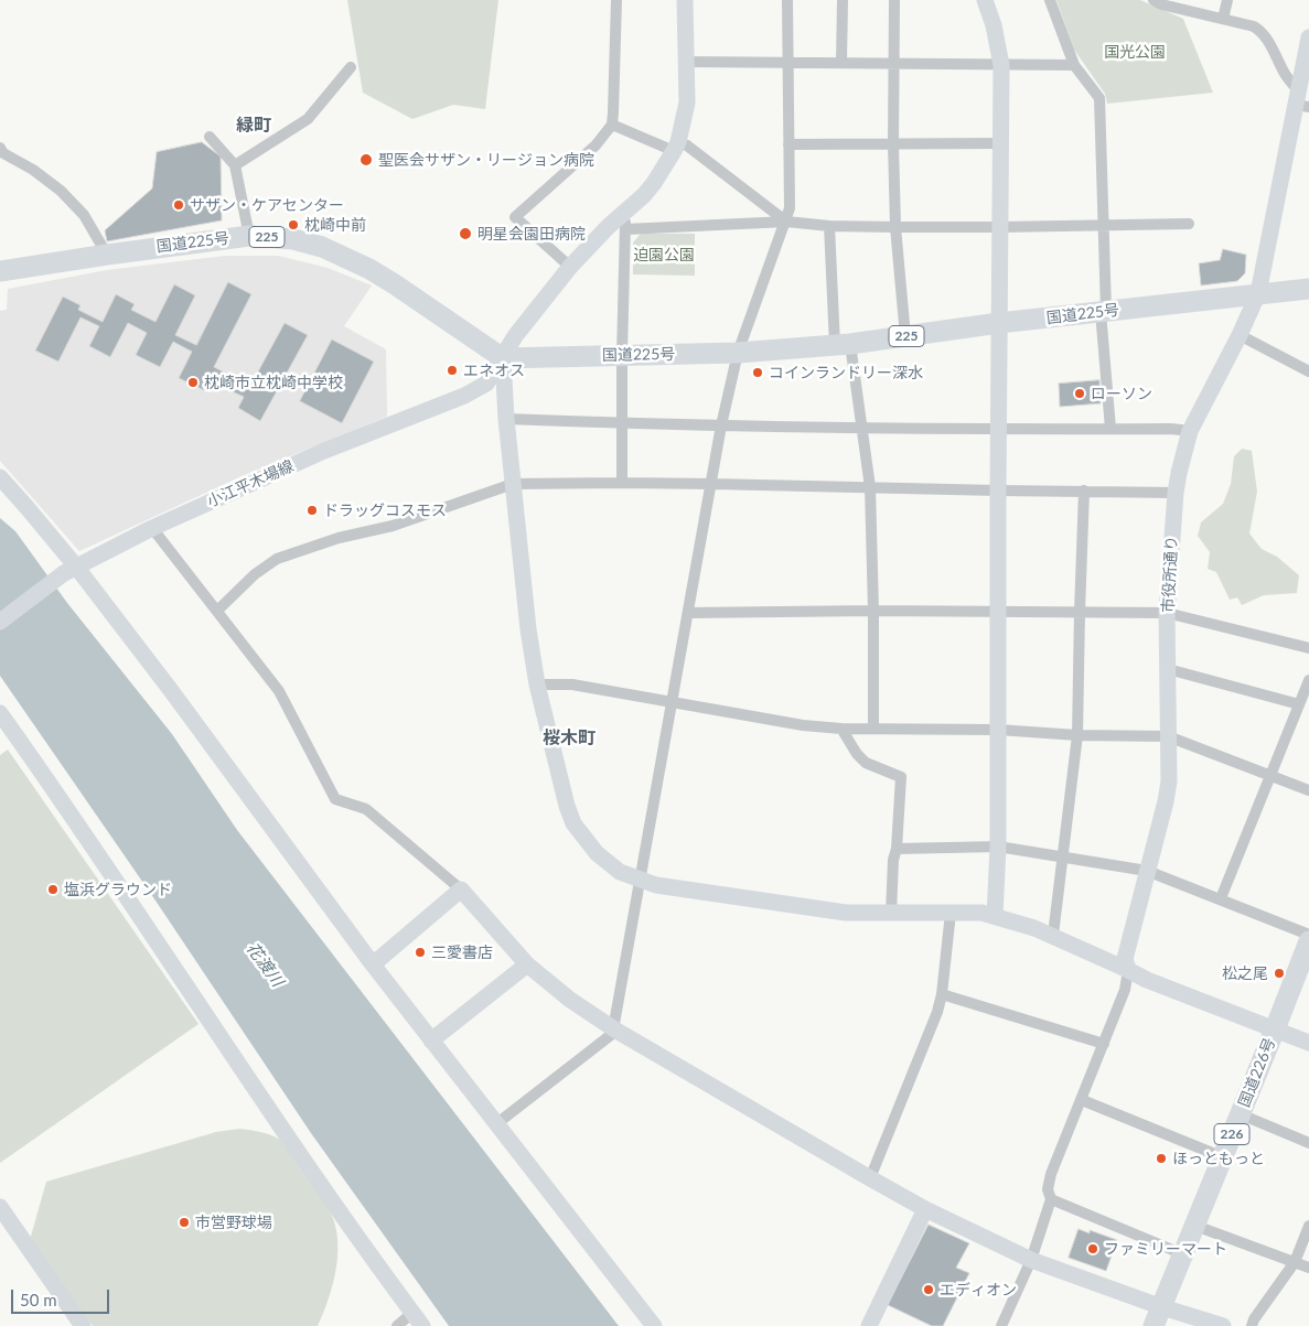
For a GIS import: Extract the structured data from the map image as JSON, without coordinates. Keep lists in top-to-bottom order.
{
  "streets": {
    "highway": [
      "225",
      "国道225号",
      "国道226号",
      "226"
    ],
    "street": ["小江平木場線", "市役所通り"]
  },
  "crossings": [
    ["国道225号", "小江平木場線"],
    ["国道225号", "市役所通り"]
  ],
  "districts": ["緑町", "桜木町"],
  "water": ["花渡川"],
  "parks": ["国光公園", "迫園公園"],
  "places": [
    "聖医会サザン・リージョン病院",
    "サザン・ケアセンター",
    "枕崎中前",
    "明星会園田病院",
    "エネオス",
    "コインランドリー深水",
    "枕崎市立枕崎中学校",
    "ローソン",
    "ドラッグコスモス",
    "塩浜グラウンド",
    "三愛書店",
    "松之尾",
    "ほっともっと",
    "市営野球場",
    "ファミリーマート",
    "エディオン"
  ],
  "scale_bar": "50 m"
}
